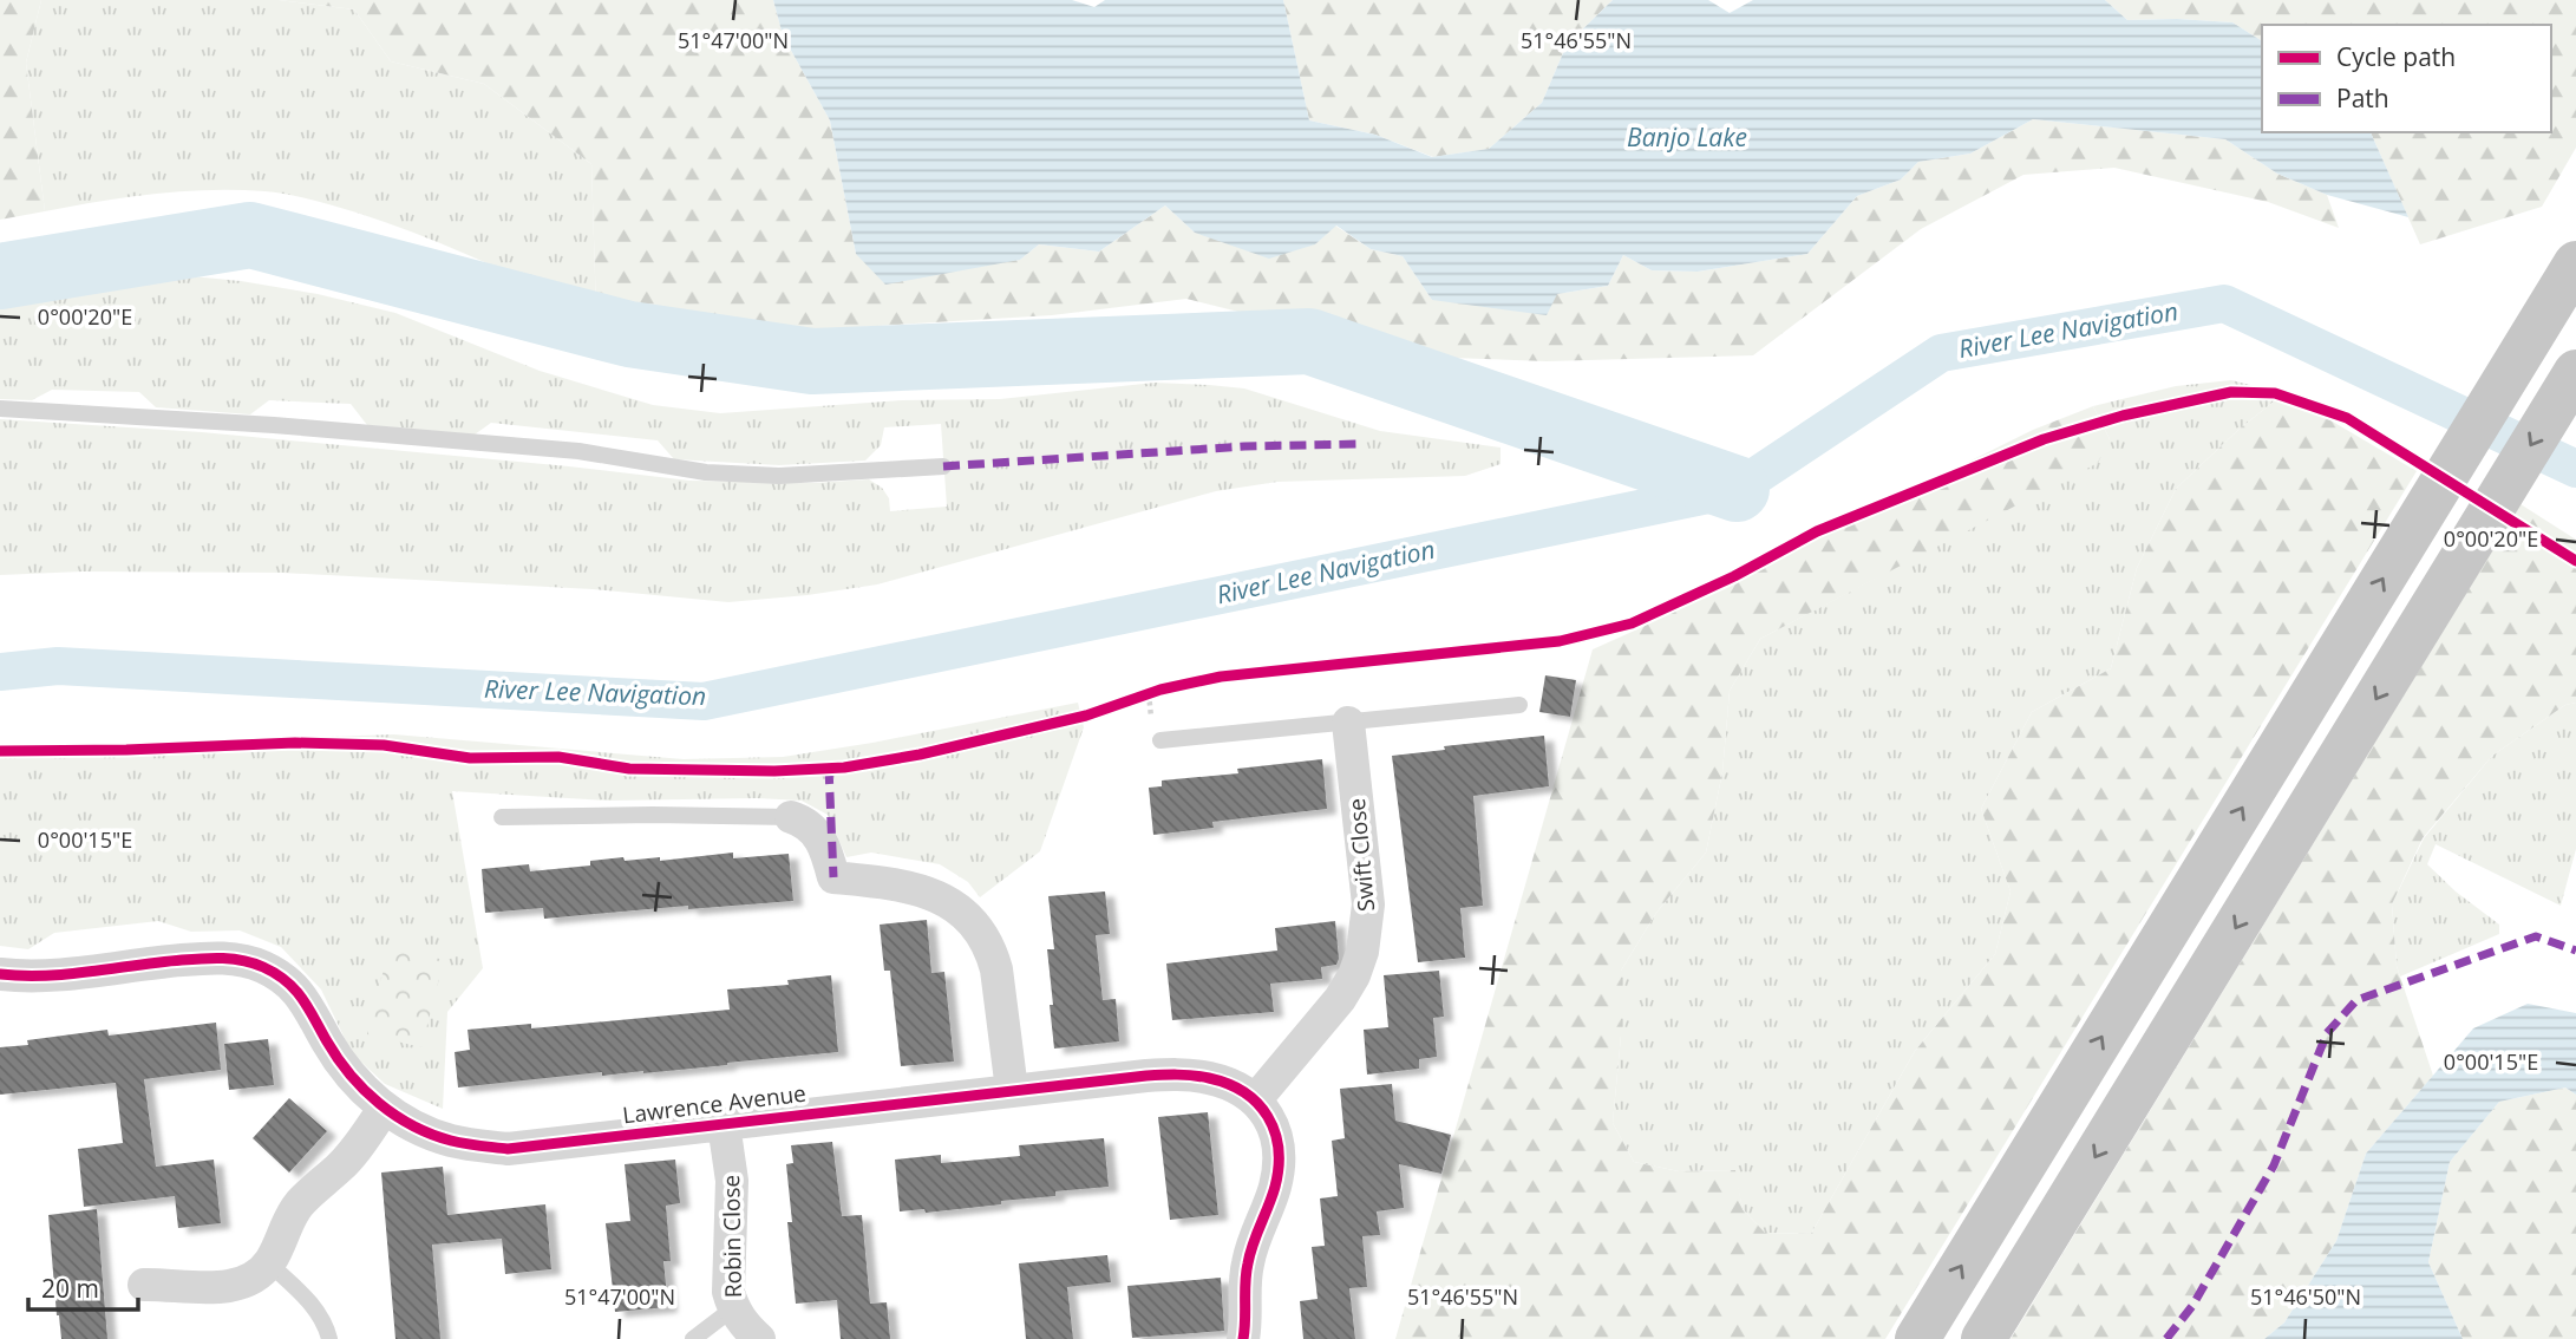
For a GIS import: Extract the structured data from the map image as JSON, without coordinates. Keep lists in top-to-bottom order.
{
  "streets": {
    "street": ["Swift Close", "Lawrence Avenue", "Robin Close"]
  },
  "crossings": [
    ["Swift Close", "Lawrence Avenue"],
    ["Lawrence Avenue", "Robin Close"]
  ],
  "water": ["Banjo Lake", "River Lee Navigation"],
  "legend": ["Cycle path", "Path"],
  "scale_bar": "20 m",
  "coordinates": [
    "51°47'00\"N",
    "51°46'55\"N",
    "0°00'20\"E",
    "0°00'15\"E",
    "51°46'50\"N"
  ]
}
